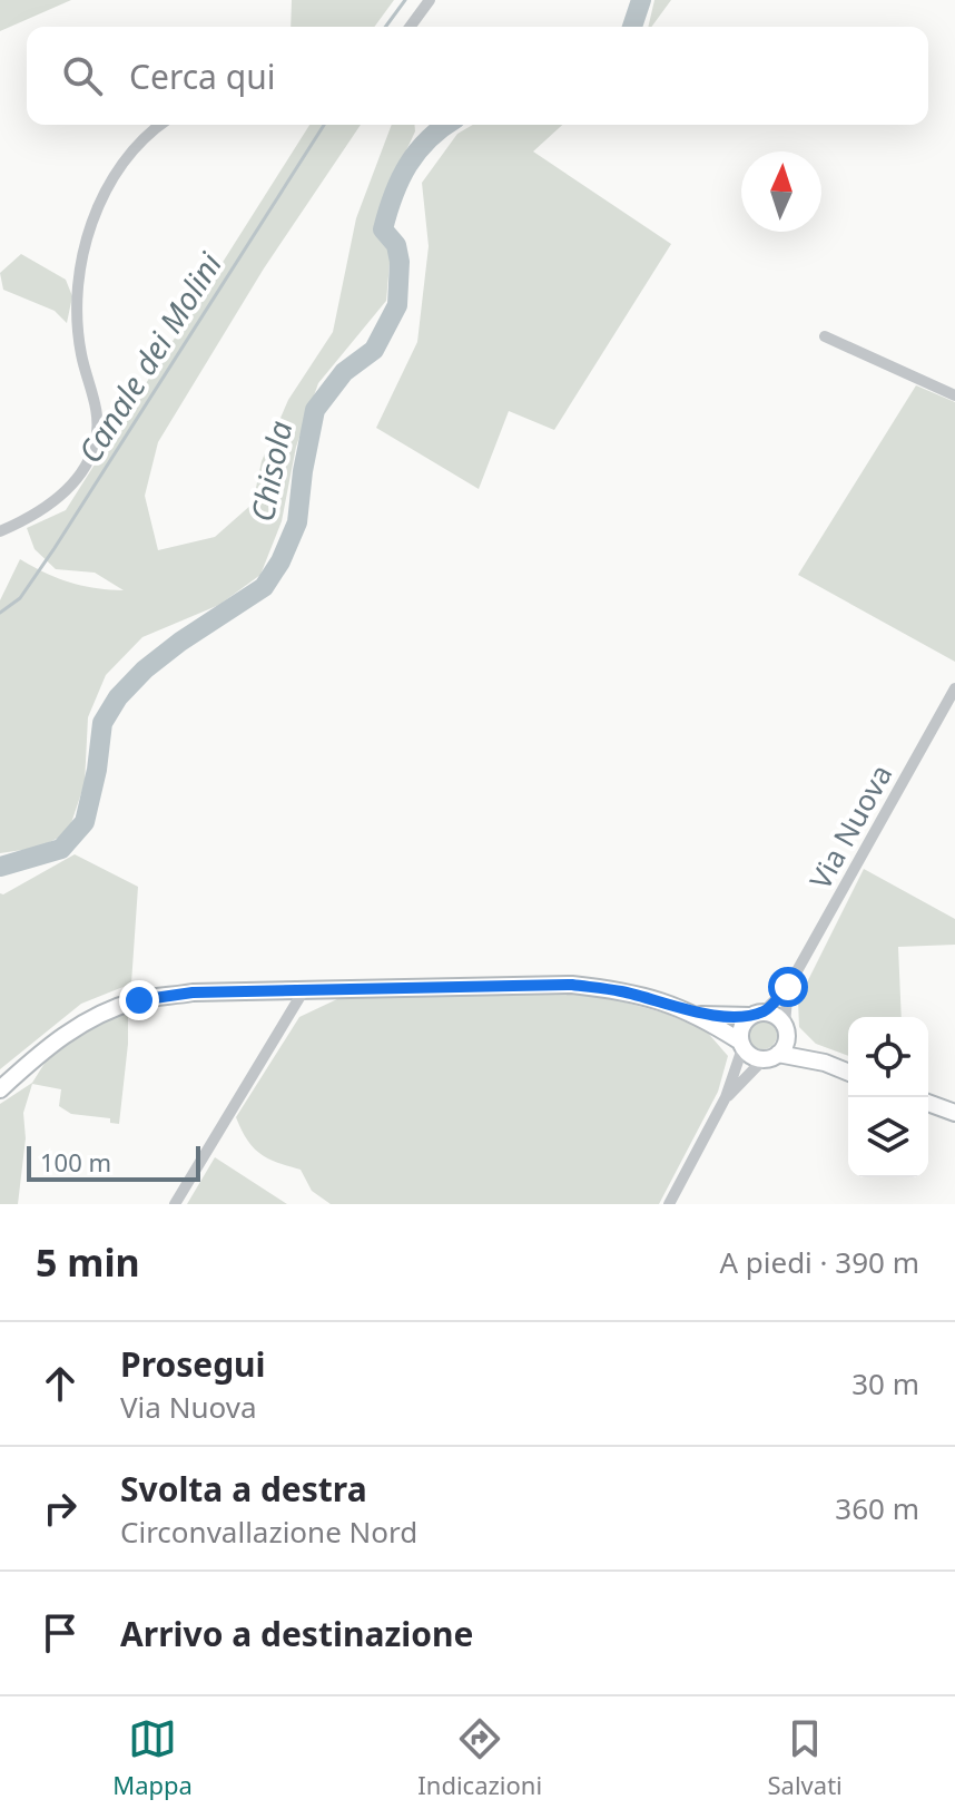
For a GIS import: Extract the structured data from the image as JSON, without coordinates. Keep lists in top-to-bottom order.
{
  "streets": {
    "street": ["Via Nuova"]
  },
  "water": ["Canale dei Molini", "Chisola"],
  "scale_bar": "100 m",
  "north": "top",
  "page": {
    "search": "Cerca qui",
    "scale": "100 m",
    "heading": ["5 min", "A piedi · 390 m"],
    "list": [
      ["Prosegui", "Via Nuova", "30 m"],
      ["Svolta a destra", "Circonvallazione Nord", "360 m"],
      "Arrivo a destinazione"
    ],
    "nav": ["Mappa", "Indicazioni", "Salvati"]
  }
}
